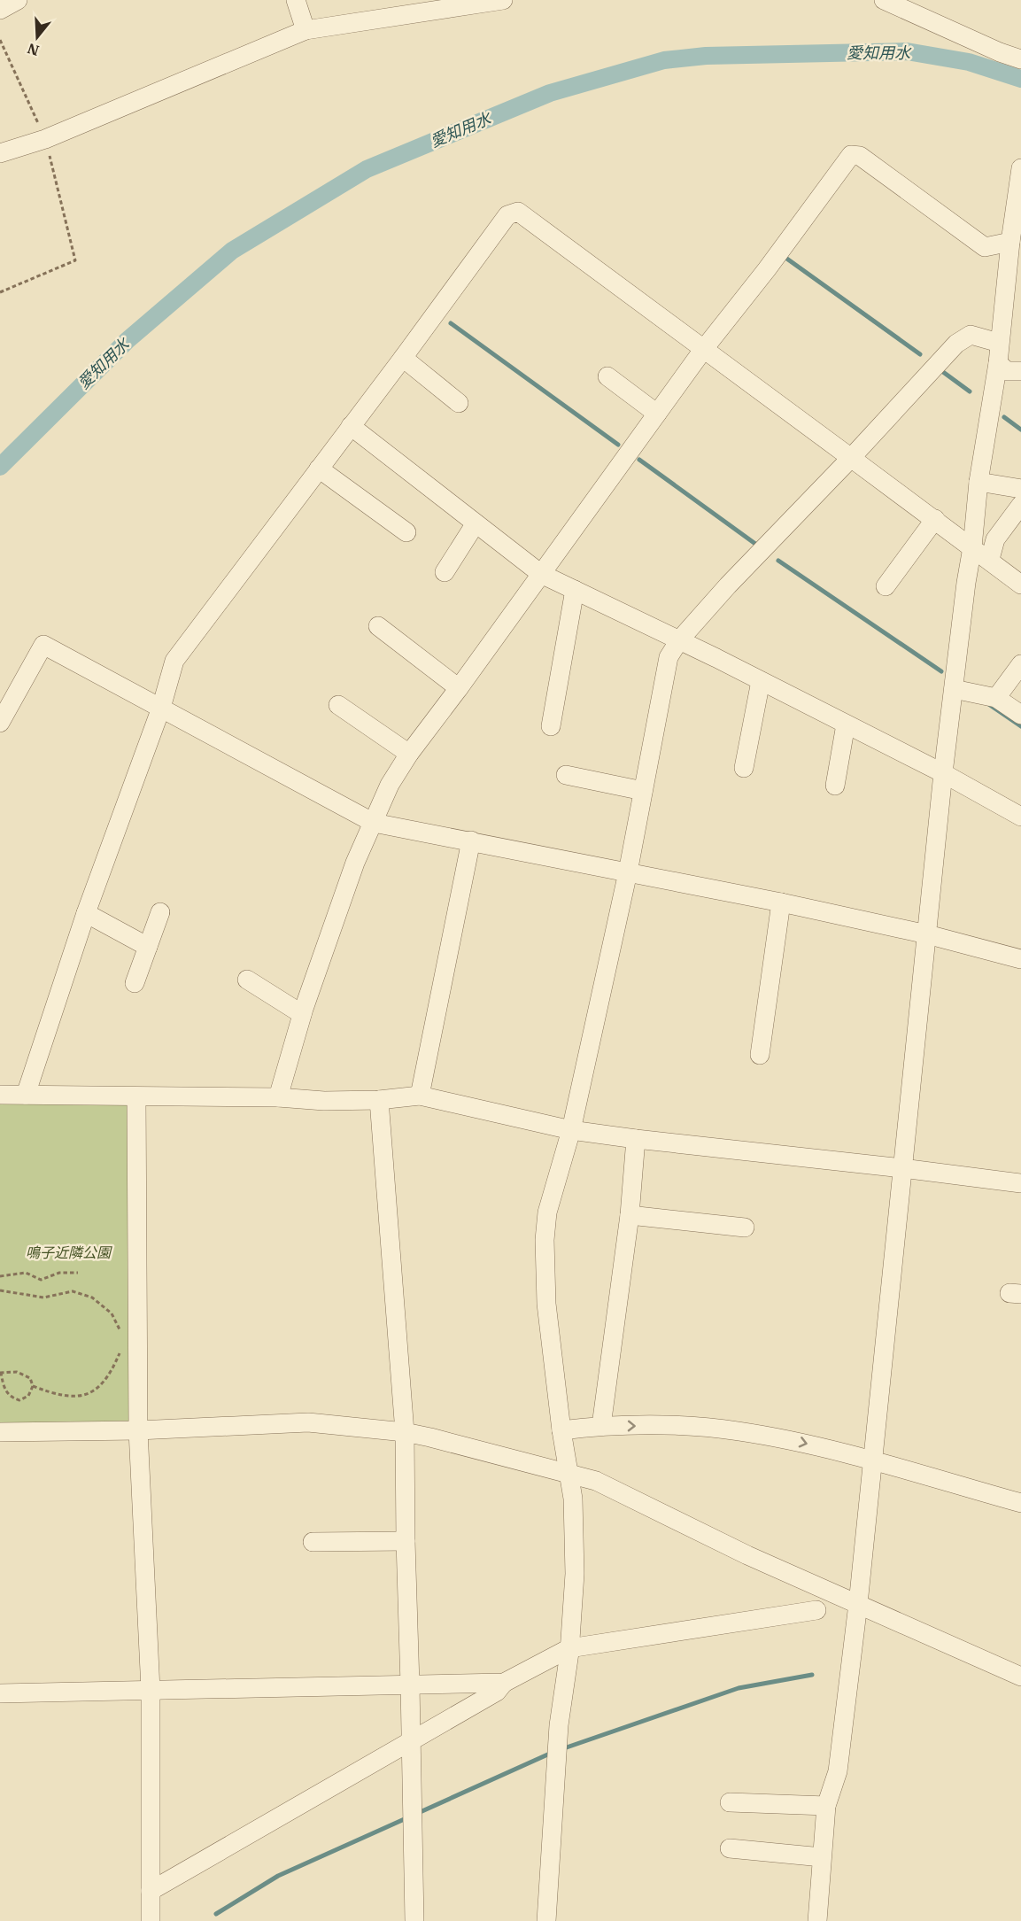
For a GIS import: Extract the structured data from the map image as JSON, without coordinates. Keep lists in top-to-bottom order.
{
  "water": ["愛知用水"],
  "parks": ["鳴子近隣公園"],
  "north": "bottom"
}
